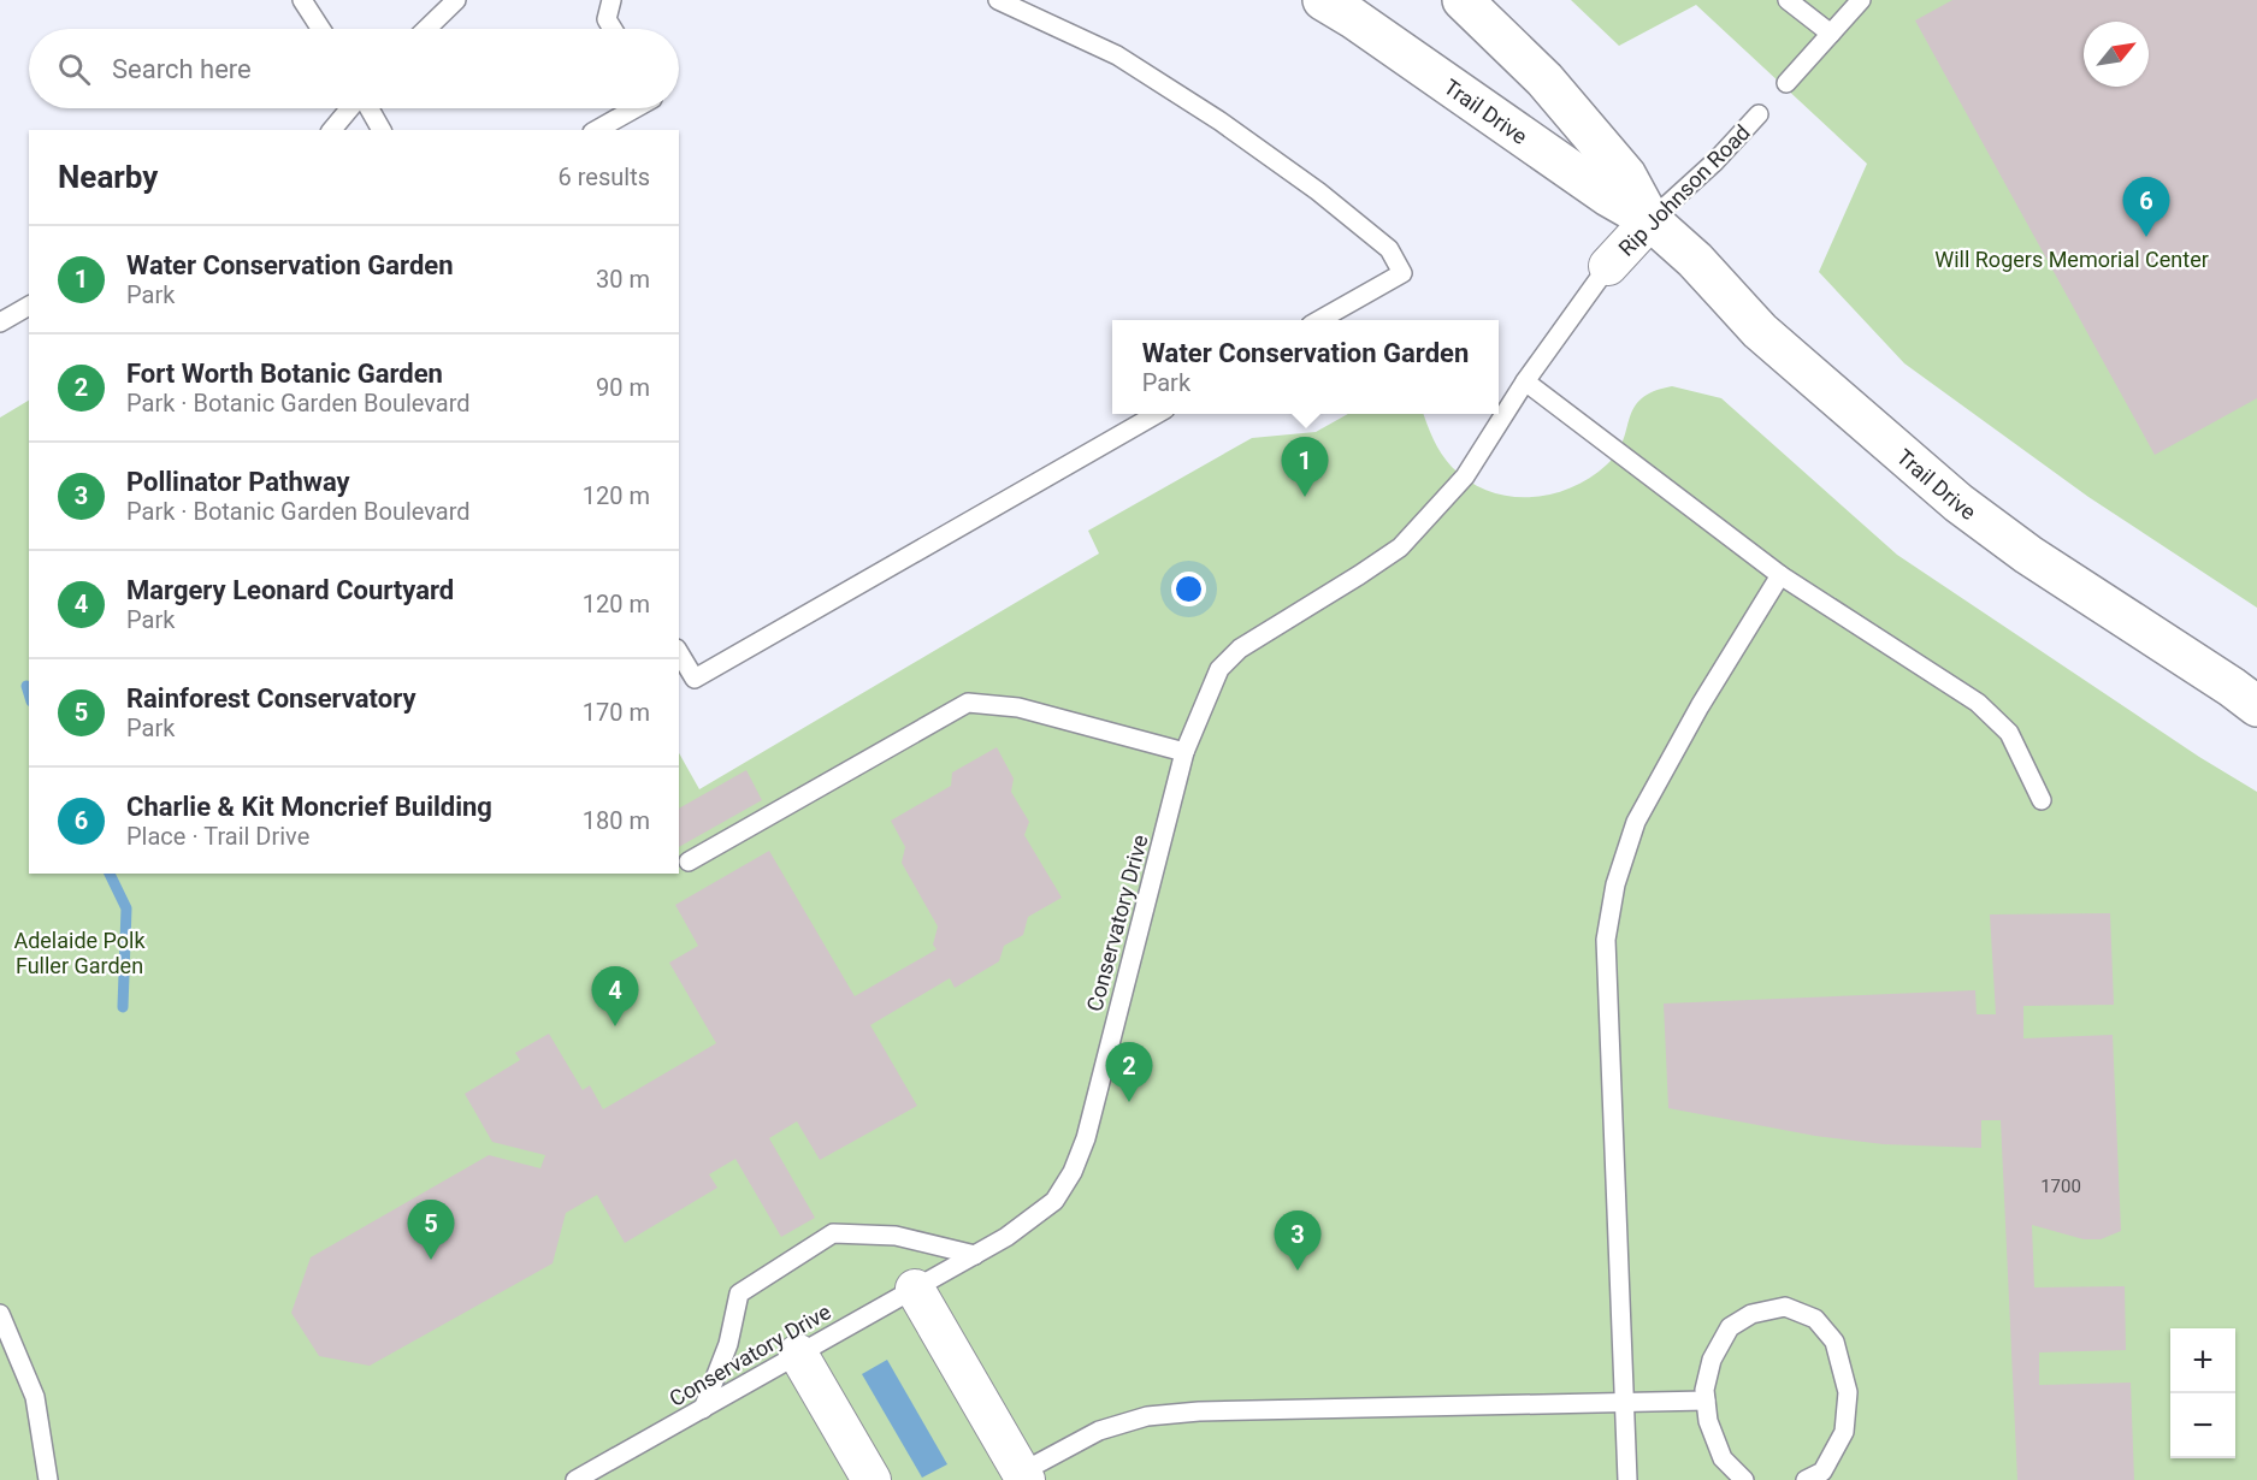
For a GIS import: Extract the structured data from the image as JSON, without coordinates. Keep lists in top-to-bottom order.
{
  "streets": {
    "street": ["Trail Drive", "Rip Johnson Road"],
    "lane": ["Conservatory Drive"]
  },
  "crossings": [
    ["Trail Drive", "Rip Johnson Road"],
    ["Rip Johnson Road", "Conservatory Drive"]
  ],
  "parks": ["Will Rogers Memorial Center", "Adelaide Polk Fuller Garden"],
  "house_numbers": ["1700"],
  "north": "top right",
  "page": {
    "search": "Search here",
    "heading": ["Nearby", "6 results"],
    "pins": [
      "6",
      "1",
      "4",
      "2",
      "5",
      "3"
    ],
    "list": [
      {
        "mark": "1",
        "name": "Water Conservation Garden",
        "note": "Park",
        "value": "30 m"
      },
      {
        "mark": "2",
        "name": "Fort Worth Botanic Garden",
        "note": "Park · Botanic Garden Boulevard",
        "value": "90 m"
      },
      {
        "mark": "3",
        "name": "Pollinator Pathway",
        "note": "Park · Botanic Garden Boulevard",
        "value": "120 m"
      },
      {
        "mark": "4",
        "name": "Margery Leonard Courtyard",
        "note": "Park",
        "value": "120 m"
      },
      {
        "mark": "5",
        "name": "Rainforest Conservatory",
        "note": "Park",
        "value": "170 m"
      },
      {
        "mark": "6",
        "name": "Charlie & Kit Moncrief Building",
        "note": "Place · Trail Drive",
        "value": "180 m"
      }
    ],
    "popup": ["Water Conservation Garden", "Park"],
    "map_buttons": ["+", "−"]
  }
}
